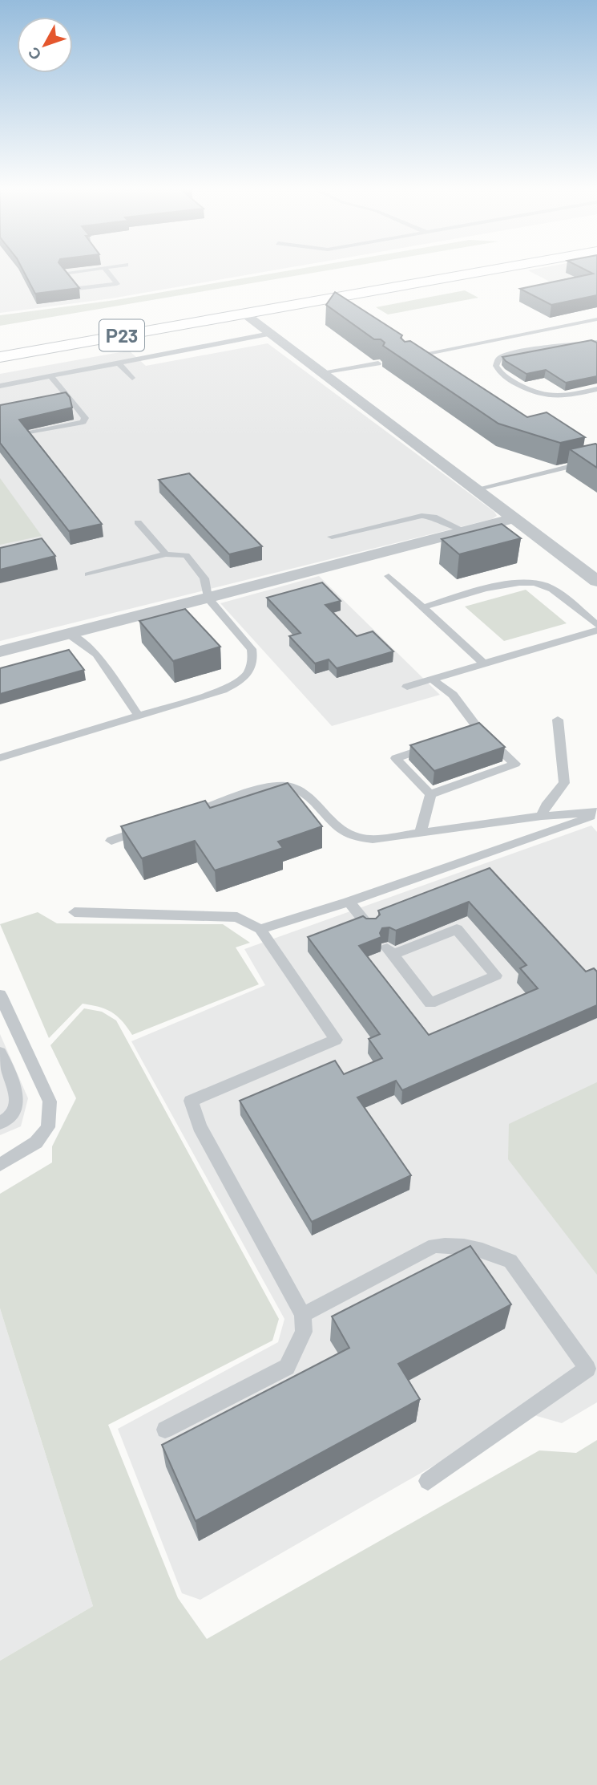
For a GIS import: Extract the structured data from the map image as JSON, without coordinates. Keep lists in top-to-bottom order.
{
  "streets": {
    "main road": ["Р23"]
  },
  "north": "bottom left"
}
